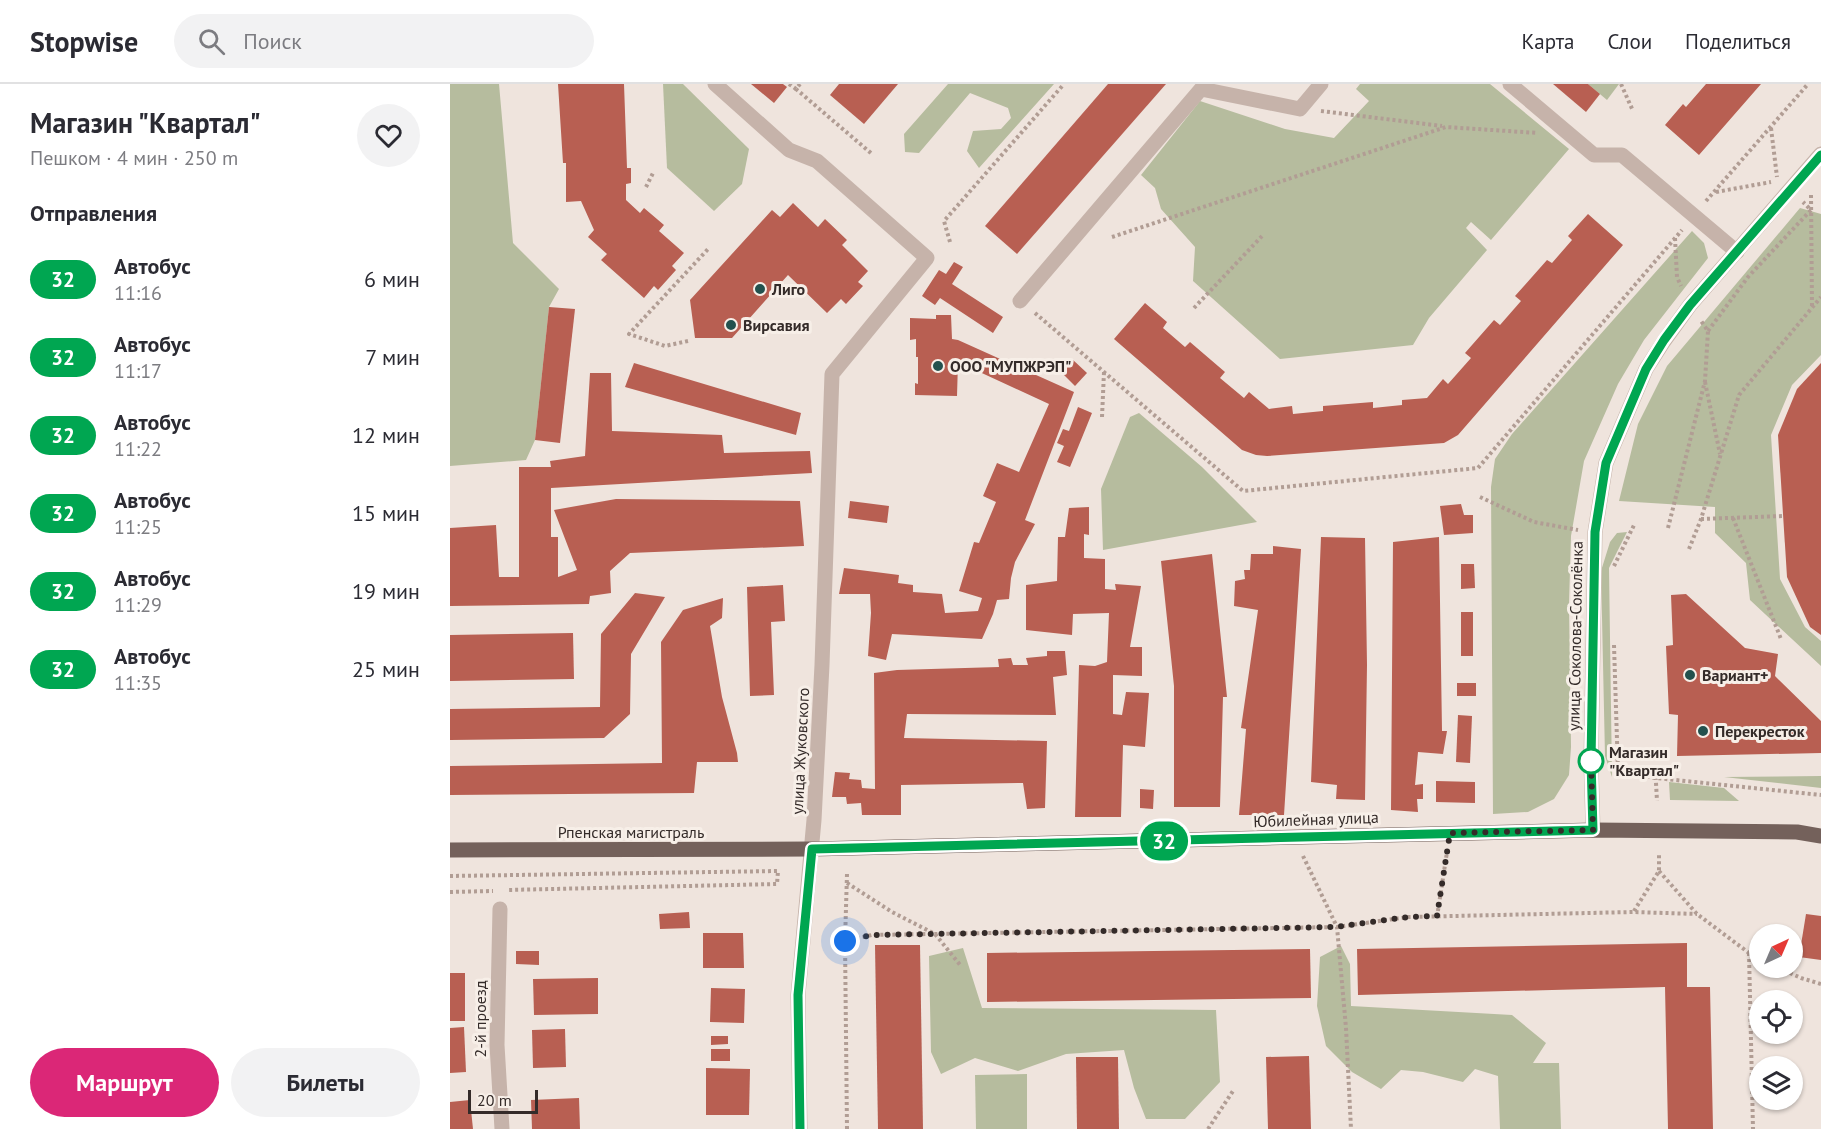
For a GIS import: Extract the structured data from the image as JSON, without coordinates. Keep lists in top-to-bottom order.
{
  "streets": {
    "main road": ["Юбилейная улица", "Рпенская магистраль"],
    "street": ["улица Соколова-Соколёнка", "улица Жуковского", "2-й проезд"]
  },
  "crossings": [
    ["улица Соколова-Соколёнка", "Юбилейная улица"],
    ["улица Жуковского", "Юбилейная улица"],
    ["улица Жуковского", "Рпенская магистраль"],
    ["Юбилейная улица", "Рпенская магистраль"]
  ],
  "places": [
    "Лиго",
    "Вирсавия",
    "ООО \"МУПЖРЭП\"",
    "Вариант+",
    "Перекресток",
    "Магазин \"Квартал\""
  ],
  "lines": ["bus line 32"],
  "scale_bar": "20 m",
  "north": "top right",
  "page": {
    "header": "Stopwise",
    "search": "Поиск",
    "nav": ["Карта", "Слои", "Поделиться"],
    "heading": [
      ["Магазин \"Квартал\"", "Пешком · 4 мин · 250 m"],
      "Отправления"
    ],
    "on_map": "32",
    "list": [
      {
        "mark": "32",
        "name": "Автобус",
        "note": "11:16",
        "value": "6 мин"
      },
      {
        "mark": "32",
        "name": "Автобус",
        "note": "11:17",
        "value": "7 мин"
      },
      {
        "mark": "32",
        "name": "Автобус",
        "note": "11:22",
        "value": "12 мин"
      },
      {
        "mark": "32",
        "name": "Автобус",
        "note": "11:25",
        "value": "15 мин"
      },
      {
        "mark": "32",
        "name": "Автобус",
        "note": "11:29",
        "value": "19 мин"
      },
      {
        "mark": "32",
        "name": "Автобус",
        "note": "11:35",
        "value": "25 мин"
      }
    ],
    "buttons": ["Маршрут", "Билеты"],
    "scale": "20 m"
  }
}
